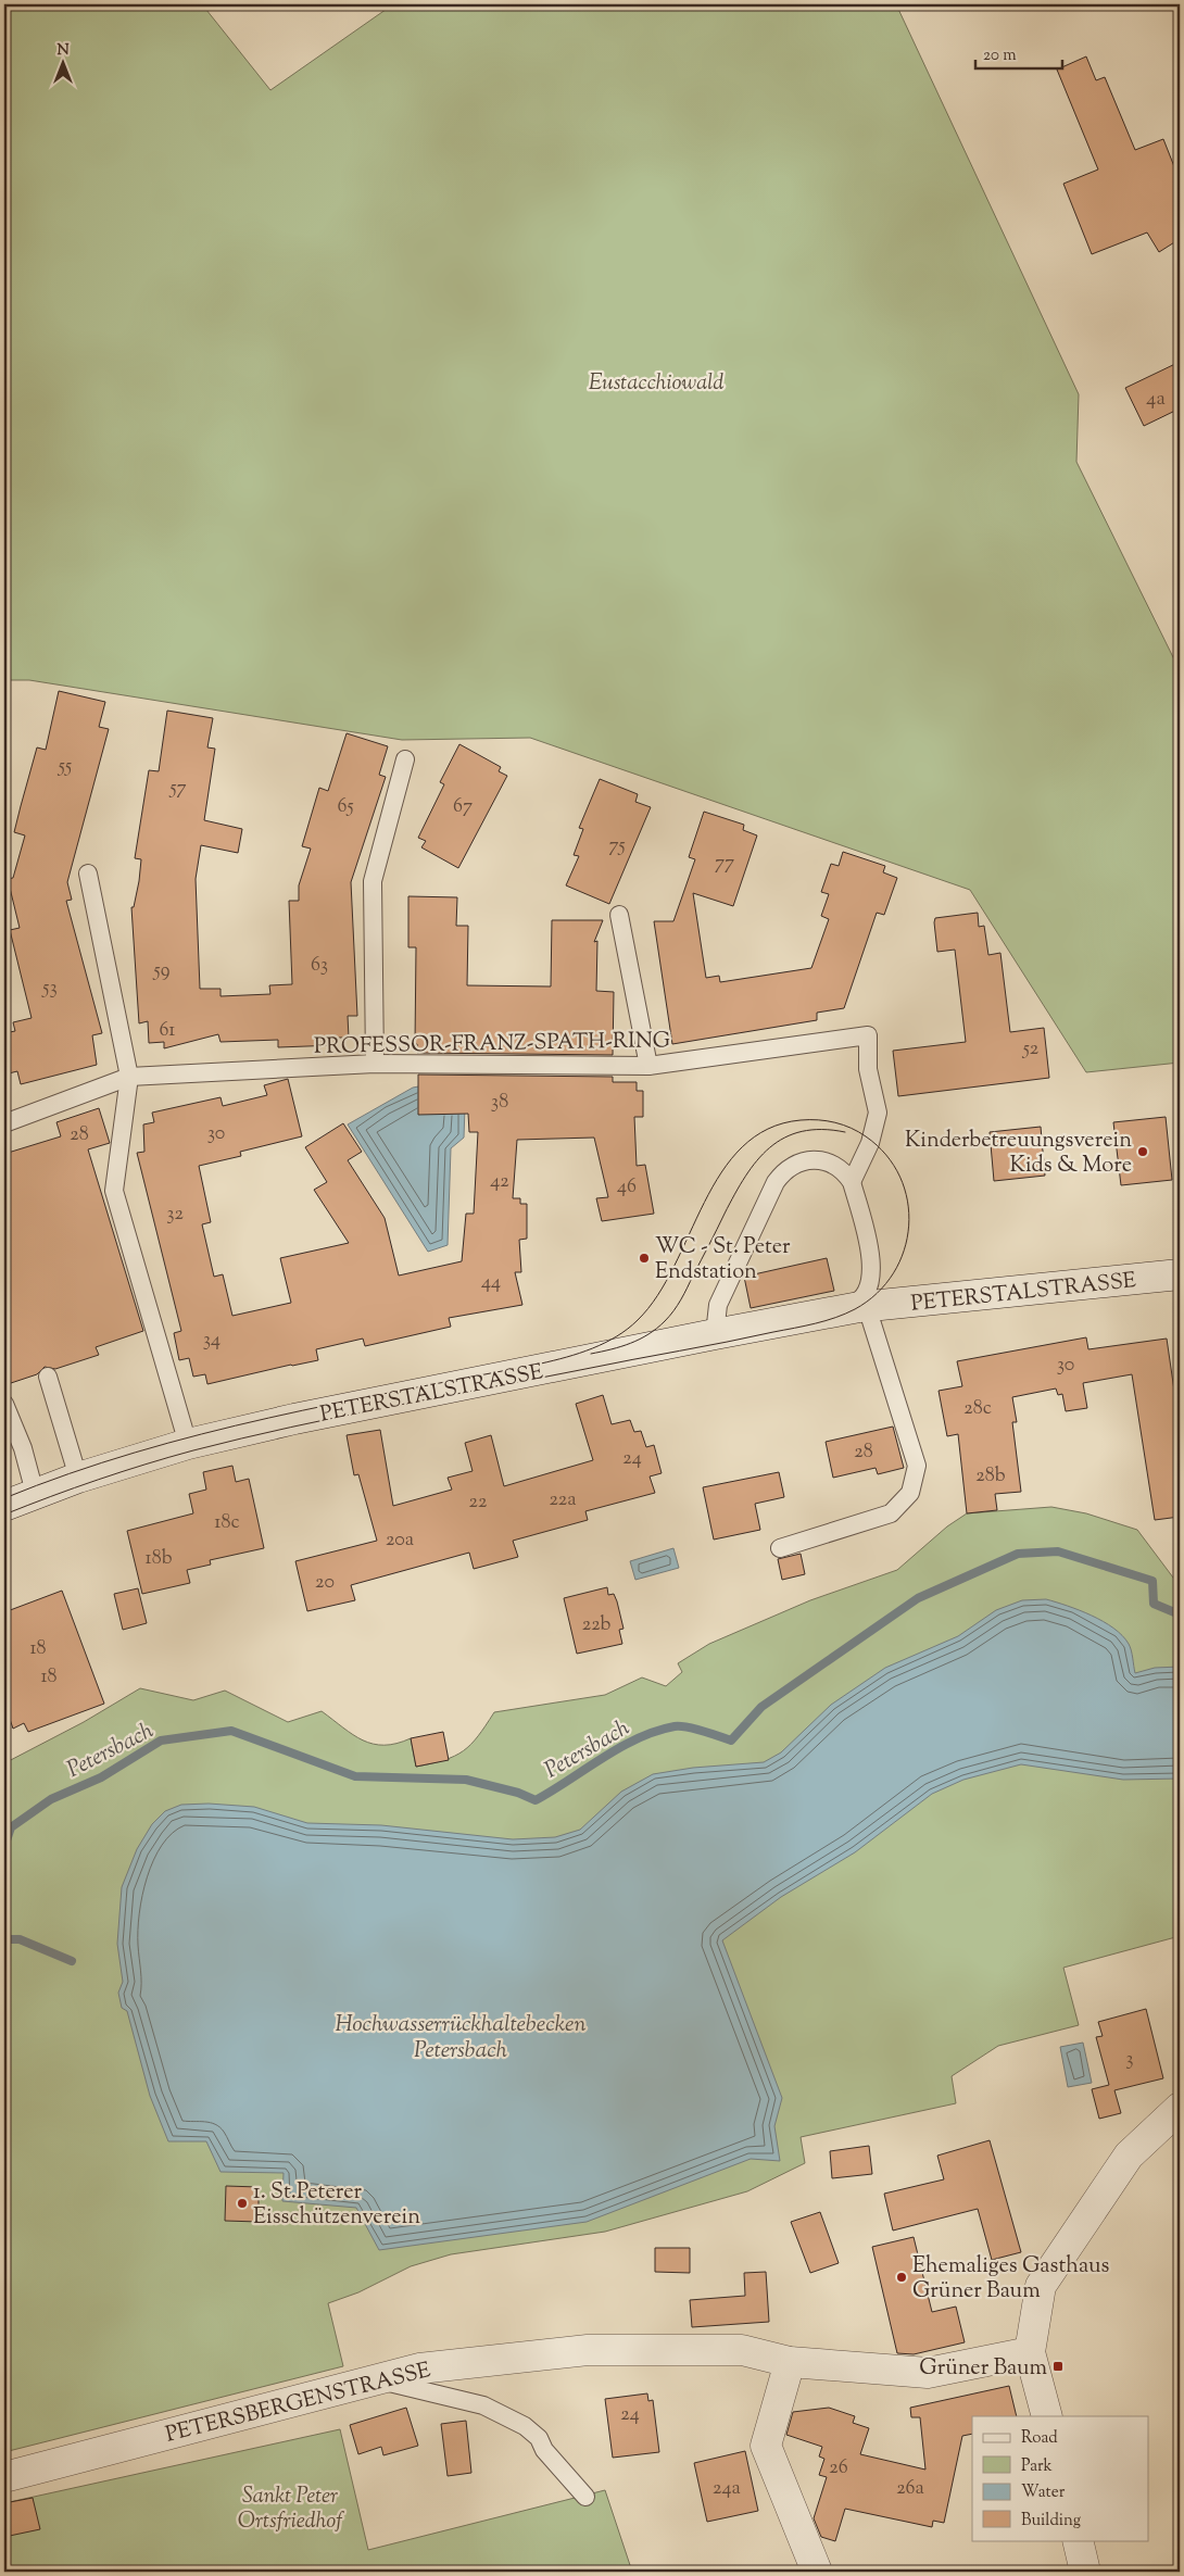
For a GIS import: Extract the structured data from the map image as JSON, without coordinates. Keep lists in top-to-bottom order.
{
  "streets": {
    "street": ["PETERSTALSTRASSE", "PETERSBERGENSTRASSE"],
    "lane": ["PROFESSOR-FRANZ-SPATH-RING"]
  },
  "water": ["Petersbach", "Hochwasserrückhaltebecken Petersbach"],
  "parks": ["Eustacchiowald", "Sankt Peter Ortsfriedhof"],
  "places": {
    "other": [
      "Kinderbetreuungsverein Kids & More",
      "WC - St. Peter Endstation",
      "1. St.Peterer Eisschützenverein",
      "Ehemaliges Gasthaus Grüner Baum"
    ],
    "transit": ["Grüner Baum"]
  },
  "house_numbers": [
    "4a",
    "55",
    "57",
    "65",
    "67",
    "75",
    "77",
    "63",
    "59",
    "53",
    "61",
    "52",
    "38",
    "30",
    "28",
    "42",
    "46",
    "32",
    "44",
    "34",
    "30",
    "28c",
    "28",
    "24",
    "28b",
    "22a",
    "22",
    "18c",
    "20a",
    "18b",
    "20",
    "22b",
    "18",
    "18",
    "3",
    "24",
    "26",
    "24a",
    "26a"
  ],
  "legend": [
    "Road",
    "Park",
    "Water",
    "Building"
  ],
  "scale_bar": "20 m",
  "north": "top"
}
